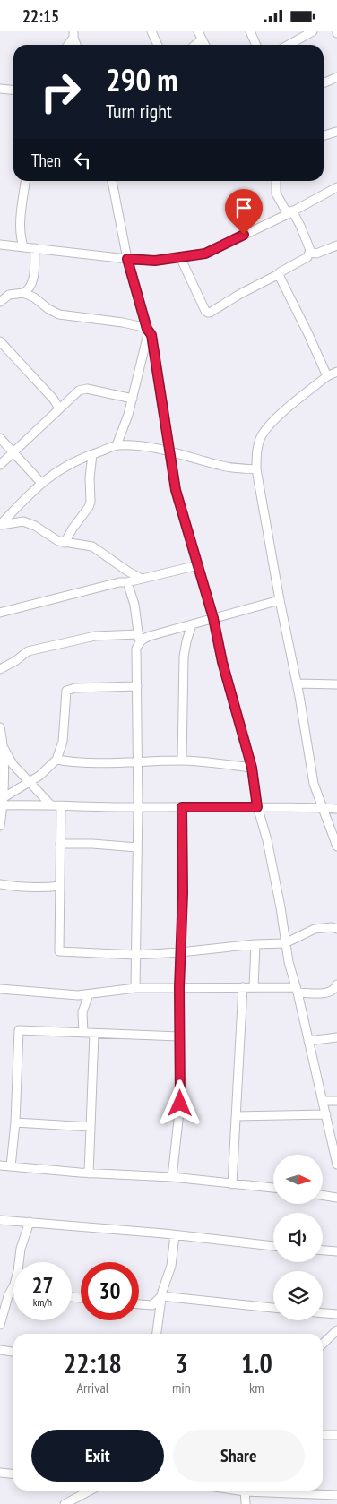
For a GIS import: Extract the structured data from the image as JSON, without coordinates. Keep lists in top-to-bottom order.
{
  "north": "right",
  "page": {
    "status": "22:15",
    "turn": ["290 m", "Turn right"],
    "then": "Then",
    "speed": "27 km/h",
    "limit": "30",
    "eta": [
      "22:18",
      "Arrival",
      "3",
      "min",
      "1.0",
      "km"
    ],
    "buttons": ["Exit", "Share"]
  }
}
